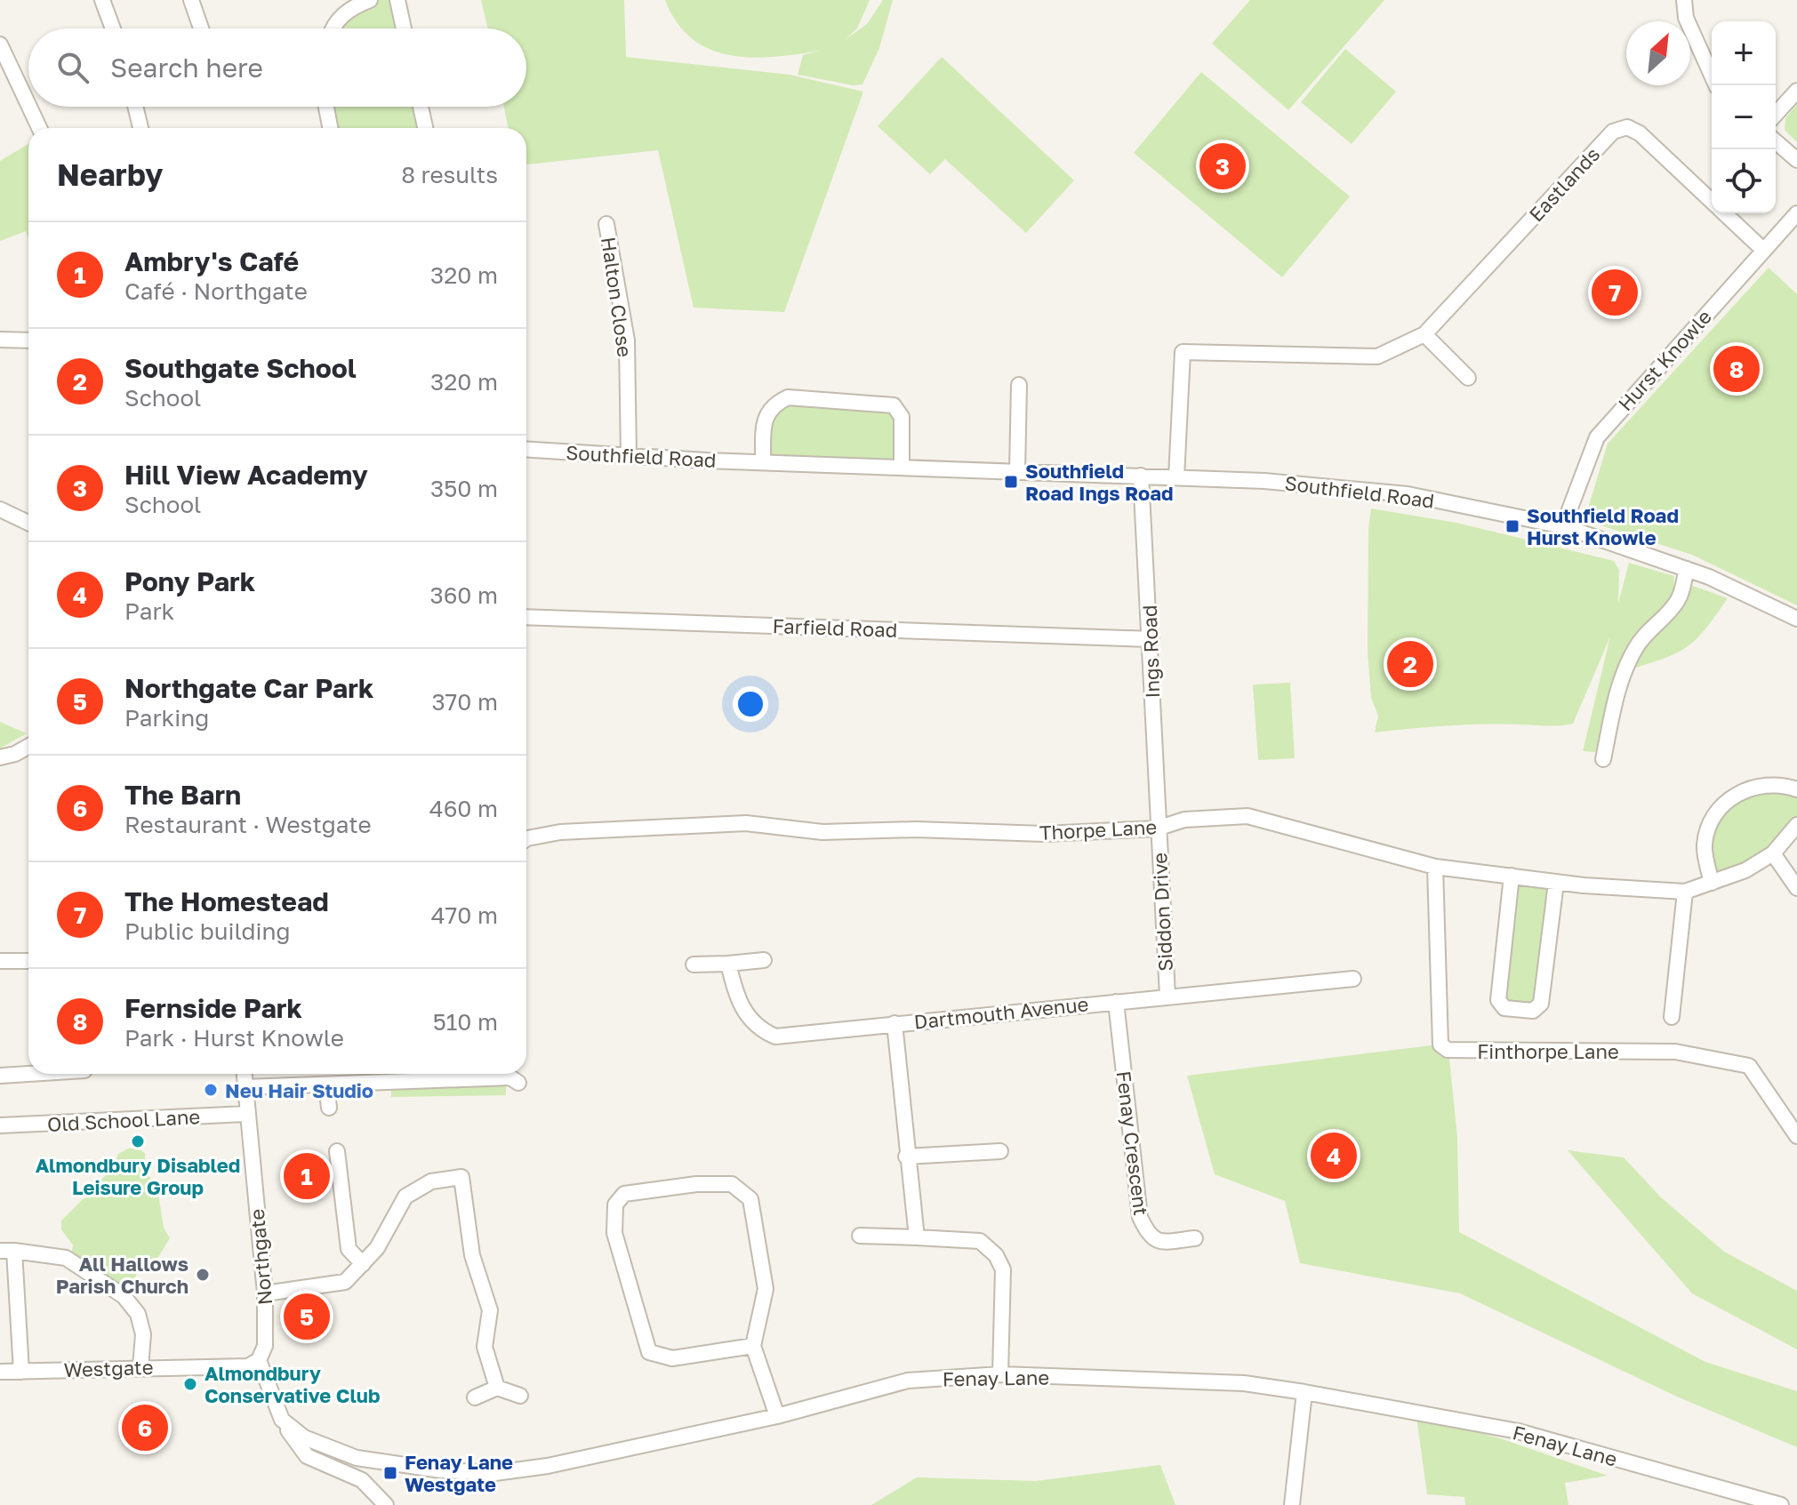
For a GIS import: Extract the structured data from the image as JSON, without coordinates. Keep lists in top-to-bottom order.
{
  "streets": {
    "street": [
      "Eastlands",
      "Halton Close",
      "Hurst Knowle",
      "Southfield Road",
      "Farfield Road",
      "Ings Road",
      "Thorpe Lane",
      "Siddon Drive",
      "Dartmouth Avenue",
      "Finthorpe Lane",
      "Old School Lane",
      "Fenay Crescent",
      "Northgate",
      "Westgate",
      "Fenay Lane"
    ]
  },
  "crossings": [
    ["Eastlands", "Hurst Knowle"],
    ["Eastlands", "Southfield Road"],
    ["Halton Close", "Southfield Road"],
    ["Hurst Knowle", "Southfield Road"],
    ["Southfield Road", "Ings Road"],
    ["Farfield Road", "Ings Road"],
    ["Ings Road", "Thorpe Lane"],
    ["Ings Road", "Siddon Drive"],
    ["Thorpe Lane", "Siddon Drive"],
    ["Thorpe Lane", "Finthorpe Lane"],
    ["Siddon Drive", "Dartmouth Avenue"],
    ["Dartmouth Avenue", "Fenay Crescent"],
    ["Old School Lane", "Northgate"],
    ["Northgate", "Westgate"]
  ],
  "places": {
    "transit": ["Southfield Road Ings Road", "Southfield Road Hurst Knowle", "Fenay Lane Westgate"],
    "other": [
      "Neu Hair Studio",
      "Almondbury Disabled Leisure Group",
      "All Hallows Parish Church",
      "Almondbury Conservative Club"
    ]
  },
  "north": "top right",
  "page": {
    "map_buttons": ["+", "−"],
    "search": "Search here",
    "heading": ["Nearby", "8 results"],
    "pins": [
      "3",
      "7",
      "8",
      "2",
      "4",
      "1",
      "5",
      "6"
    ],
    "list": [
      {
        "mark": "1",
        "name": "Ambry's Café",
        "note": "Café · Northgate",
        "value": "320 m"
      },
      {
        "mark": "2",
        "name": "Southgate School",
        "note": "School",
        "value": "320 m"
      },
      {
        "mark": "3",
        "name": "Hill View Academy",
        "note": "School",
        "value": "350 m"
      },
      {
        "mark": "4",
        "name": "Pony Park",
        "note": "Park",
        "value": "360 m"
      },
      {
        "mark": "5",
        "name": "Northgate Car Park",
        "note": "Parking",
        "value": "370 m"
      },
      {
        "mark": "6",
        "name": "The Barn",
        "note": "Restaurant · Westgate",
        "value": "460 m"
      },
      {
        "mark": "7",
        "name": "The Homestead",
        "note": "Public building",
        "value": "470 m"
      },
      {
        "mark": "8",
        "name": "Fernside Park",
        "note": "Park · Hurst Knowle",
        "value": "510 m"
      }
    ]
  }
}
